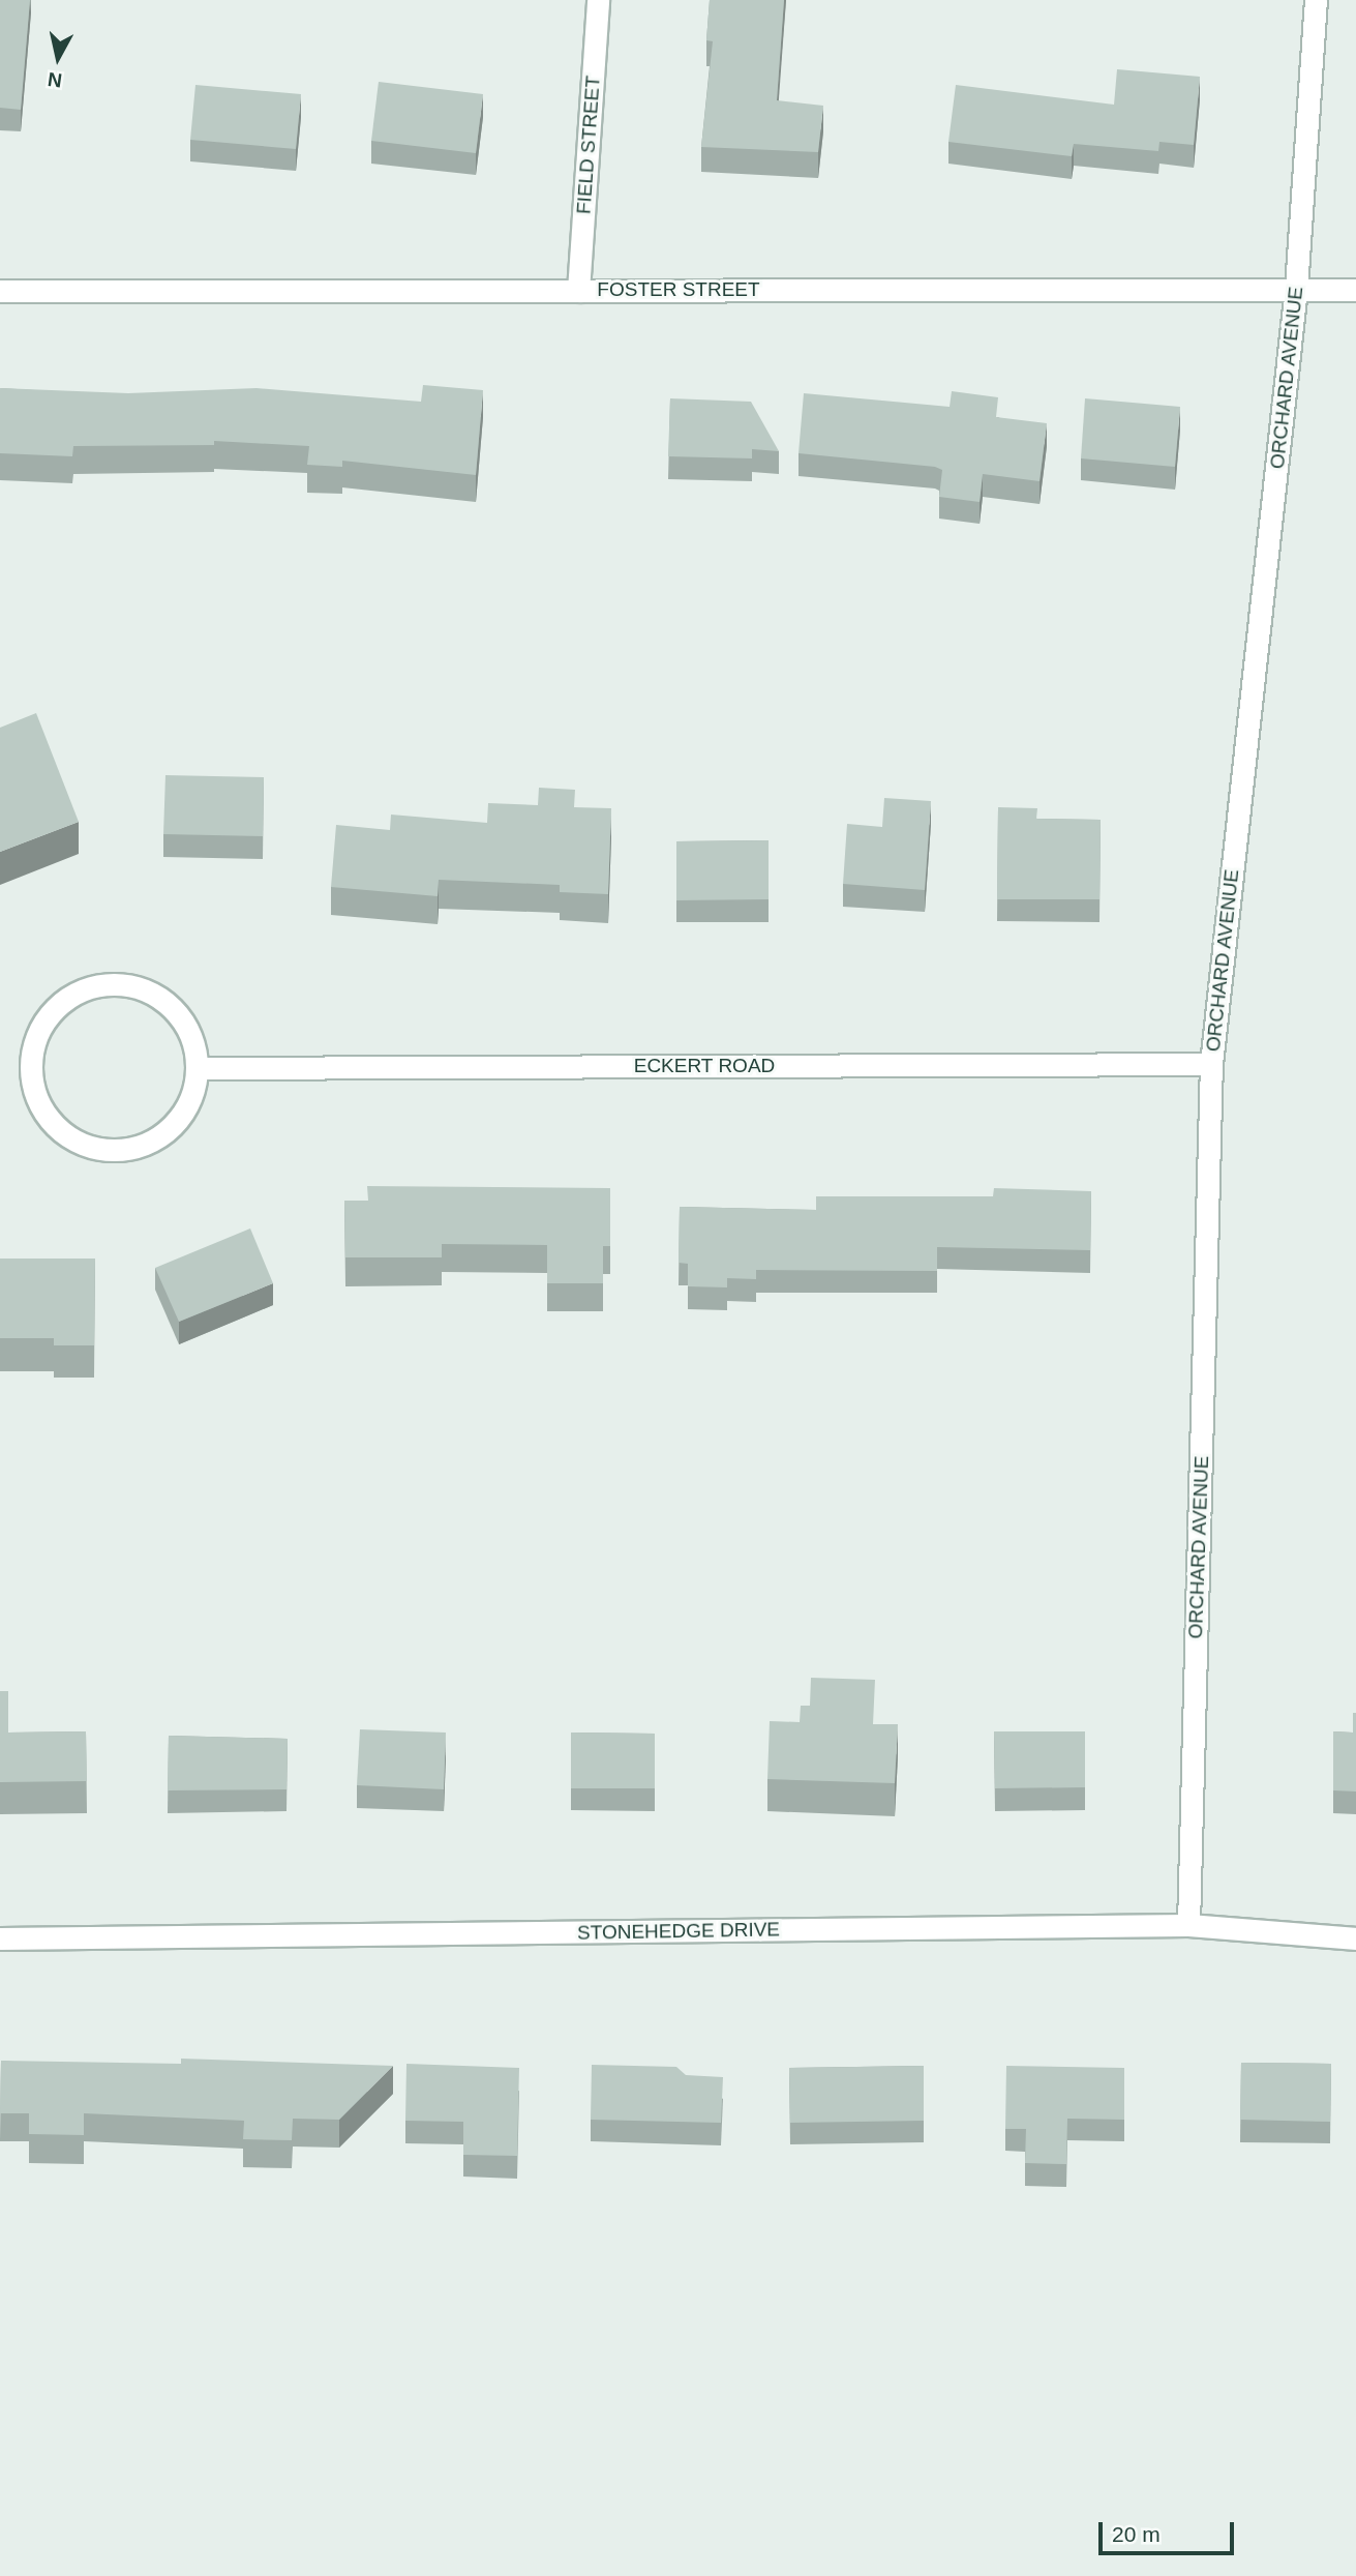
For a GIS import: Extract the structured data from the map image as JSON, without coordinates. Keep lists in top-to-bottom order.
{
  "streets": {
    "street": [
      "FIELD STREET",
      "FOSTER STREET",
      "ORCHARD AVENUE",
      "ECKERT ROAD",
      "STONEHEDGE DRIVE"
    ]
  },
  "crossings": [
    ["FIELD STREET", "FOSTER STREET"],
    ["FOSTER STREET", "ORCHARD AVENUE"],
    ["ORCHARD AVENUE", "ECKERT ROAD"],
    ["ORCHARD AVENUE", "STONEHEDGE DRIVE"]
  ],
  "scale_bar": "20 m",
  "north": "bottom"
}
